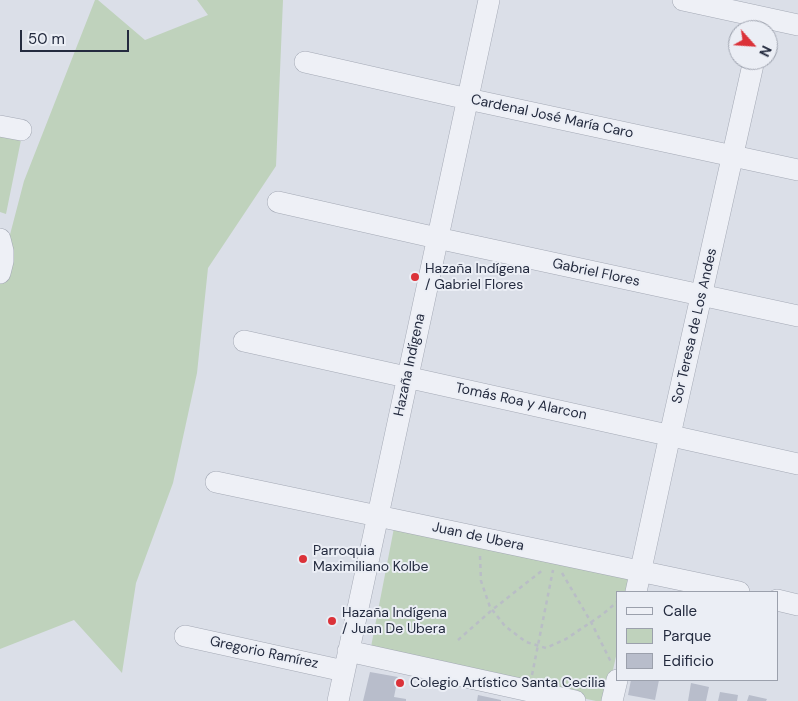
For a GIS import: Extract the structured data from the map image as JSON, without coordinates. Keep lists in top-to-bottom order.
{
  "streets": {
    "street": [
      "Cardenal José María Caro",
      "Gabriel Flores",
      "Sor Teresa de Los Andes",
      "Hazaña Indígena",
      "Tomás Roa y Alarcon",
      "Juan de Ubera",
      "Gregorio Ramírez"
    ]
  },
  "crossings": [
    ["Cardenal José María Caro", "Sor Teresa de Los Andes"],
    ["Cardenal José María Caro", "Hazaña Indígena"],
    ["Gabriel Flores", "Sor Teresa de Los Andes"],
    ["Gabriel Flores", "Hazaña Indígena"],
    ["Sor Teresa de Los Andes", "Tomás Roa y Alarcon"],
    ["Sor Teresa de Los Andes", "Juan de Ubera"],
    ["Hazaña Indígena", "Tomás Roa y Alarcon"],
    ["Hazaña Indígena", "Juan de Ubera"],
    ["Hazaña Indígena", "Gregorio Ramírez"]
  ],
  "places": [
    "Hazaña Indígena / Gabriel Flores",
    "Parroquia Maximiliano Kolbe",
    "Hazaña Indígena / Juan De Ubera",
    "Colegio Artístico Santa Cecilia"
  ],
  "legend": ["Calle", "Parque", "Edificio"],
  "scale_bar": "50 m",
  "north": "bottom right"
}
